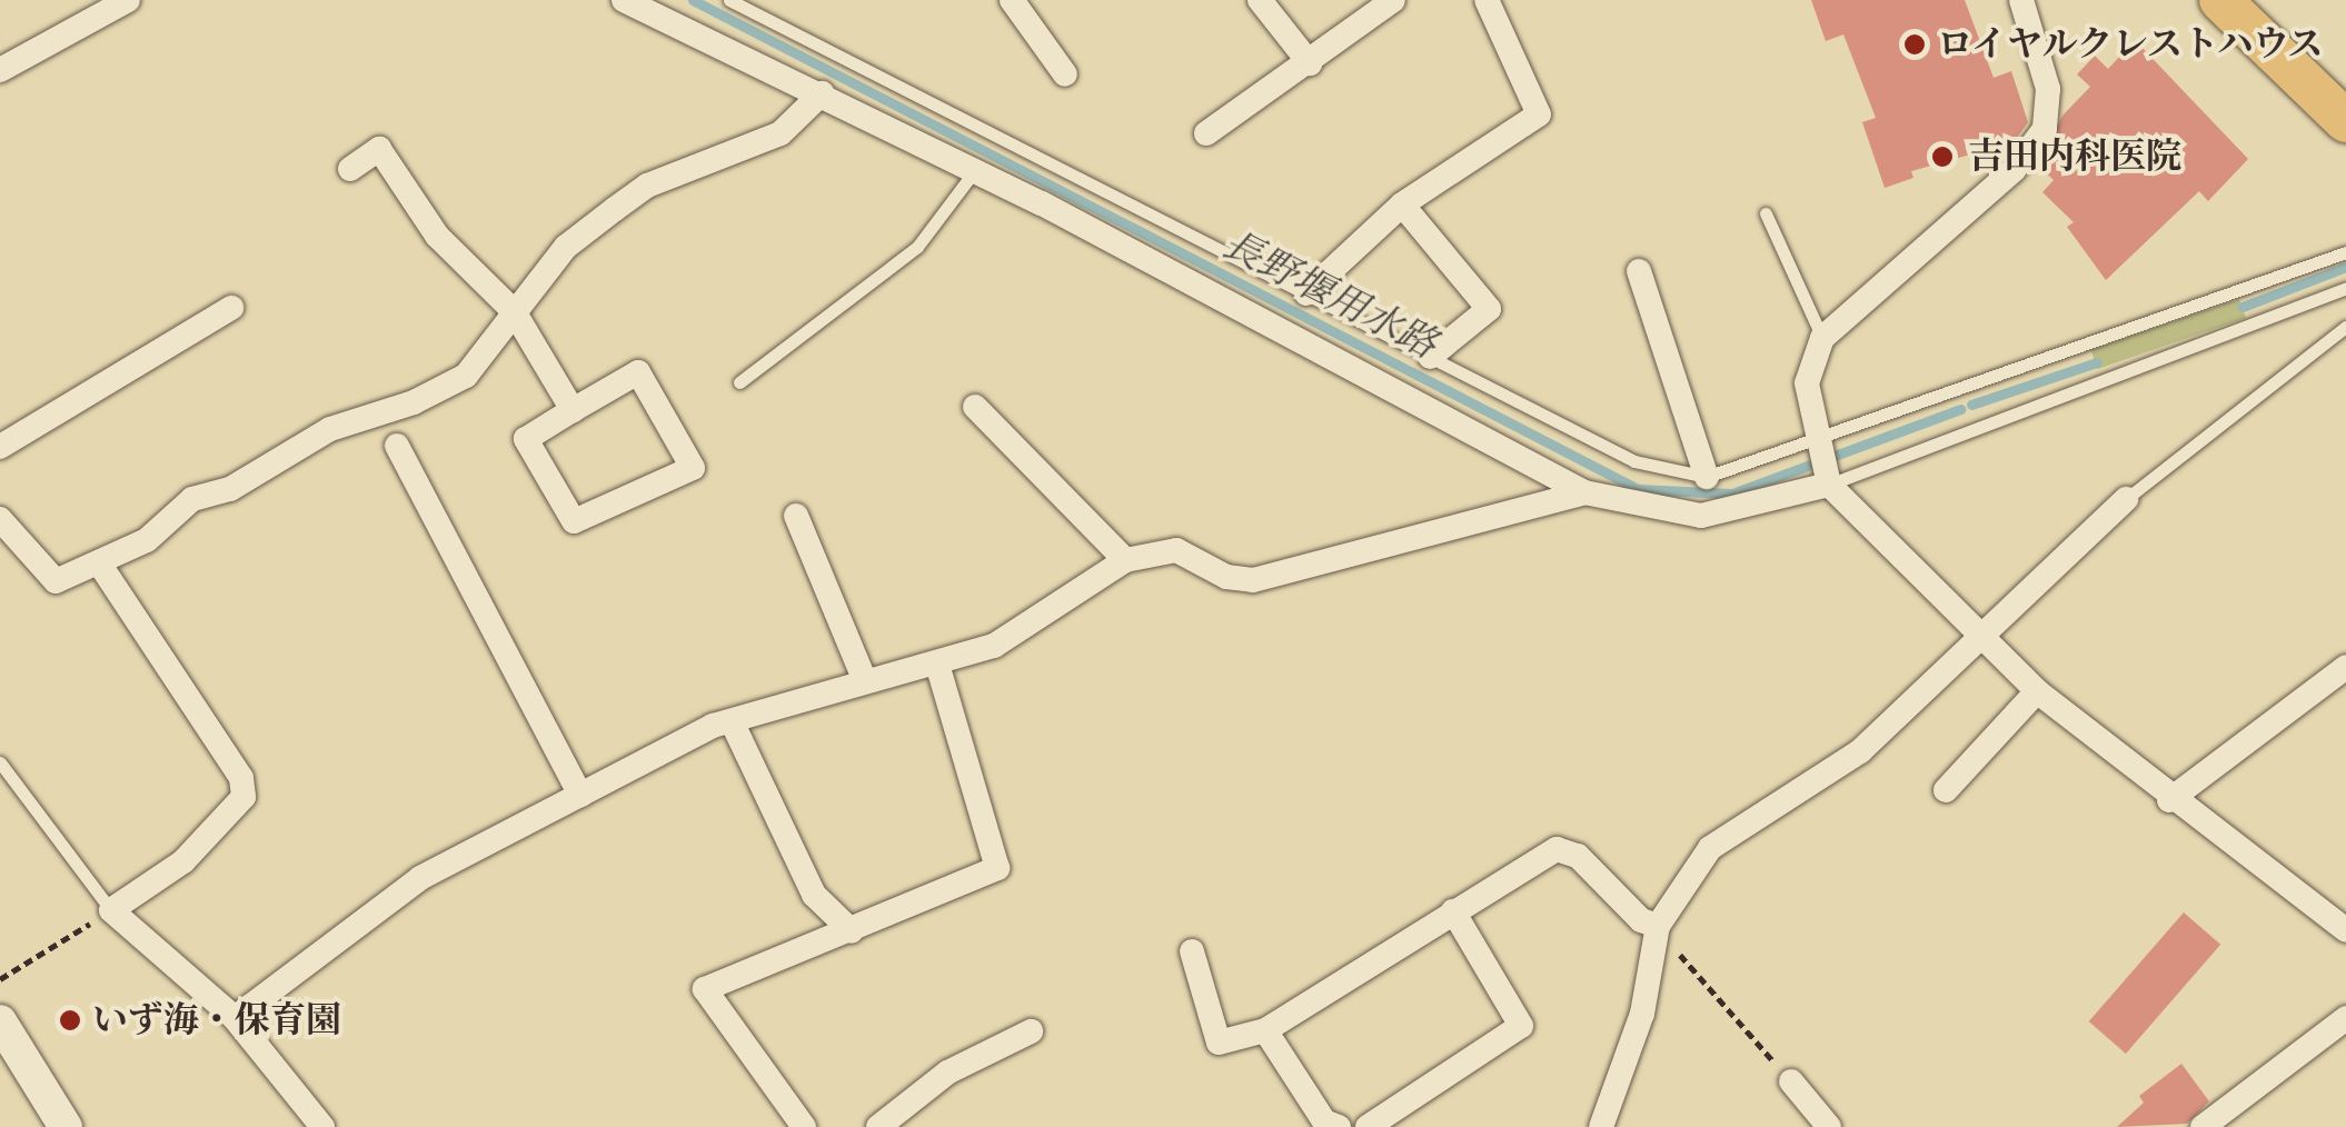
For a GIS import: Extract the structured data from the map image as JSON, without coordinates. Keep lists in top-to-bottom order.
{
  "water": ["長野堰用水路"],
  "places": ["ロイヤルクレストハウス", "吉田内科医院", "いず海・保育園"]
}
